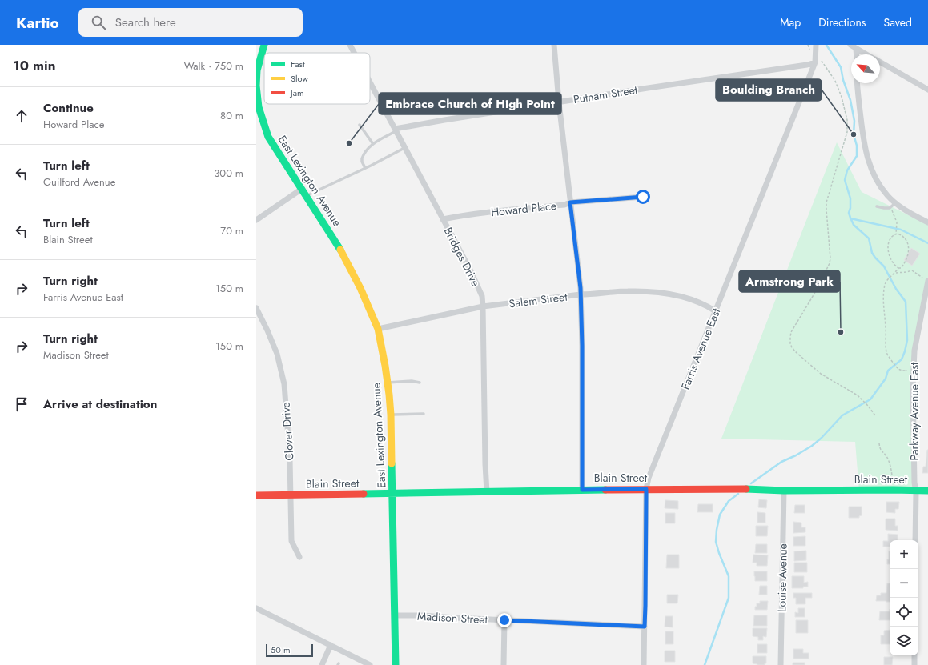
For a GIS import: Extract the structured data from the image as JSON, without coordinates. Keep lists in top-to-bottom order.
{
  "streets": {
    "street": [
      "Putnam Street",
      "East Lexington Avenue",
      "Howard Place",
      "Bridges Drive",
      "Salem Street",
      "Farris Avenue East",
      "Parkway Avenue East",
      "Clover Drive",
      "Blain Street",
      "Louise Avenue",
      "Madison Street"
    ]
  },
  "crossings": [
    ["Putnam Street", "Bridges Drive"],
    ["Putnam Street", "Farris Avenue East"],
    ["East Lexington Avenue", "Salem Street"],
    ["East Lexington Avenue", "Blain Street"],
    ["East Lexington Avenue", "Madison Street"],
    ["Howard Place", "Bridges Drive"],
    ["Bridges Drive", "Salem Street"],
    ["Bridges Drive", "Blain Street"],
    ["Salem Street", "Farris Avenue East"],
    ["Farris Avenue East", "Blain Street"],
    ["Farris Avenue East", "Madison Street"],
    ["Parkway Avenue East", "Blain Street"],
    ["Clover Drive", "Blain Street"],
    ["Blain Street", "Louise Avenue"]
  ],
  "places": ["Boulding Branch", "Embrace Church of High Point", "Armstrong Park"],
  "legend": ["Fast", "Slow", "Jam"],
  "scale_bar": "50 m",
  "north": "top left",
  "page": {
    "header": "Kartio",
    "search": "Search here",
    "nav": ["Map", "Directions", "Saved"],
    "heading": ["10 min", "Walk · 750 m"],
    "list": [
      ["Continue", "Howard Place", "80 m"],
      ["Turn left", "Guilford Avenue", "300 m"],
      ["Turn left", "Blain Street", "70 m"],
      ["Turn right", "Farris Avenue East", "150 m"],
      ["Turn right", "Madison Street", "150 m"],
      "Arrive at destination"
    ],
    "map_buttons": ["+", "−"],
    "scale": "50 m"
  }
}
